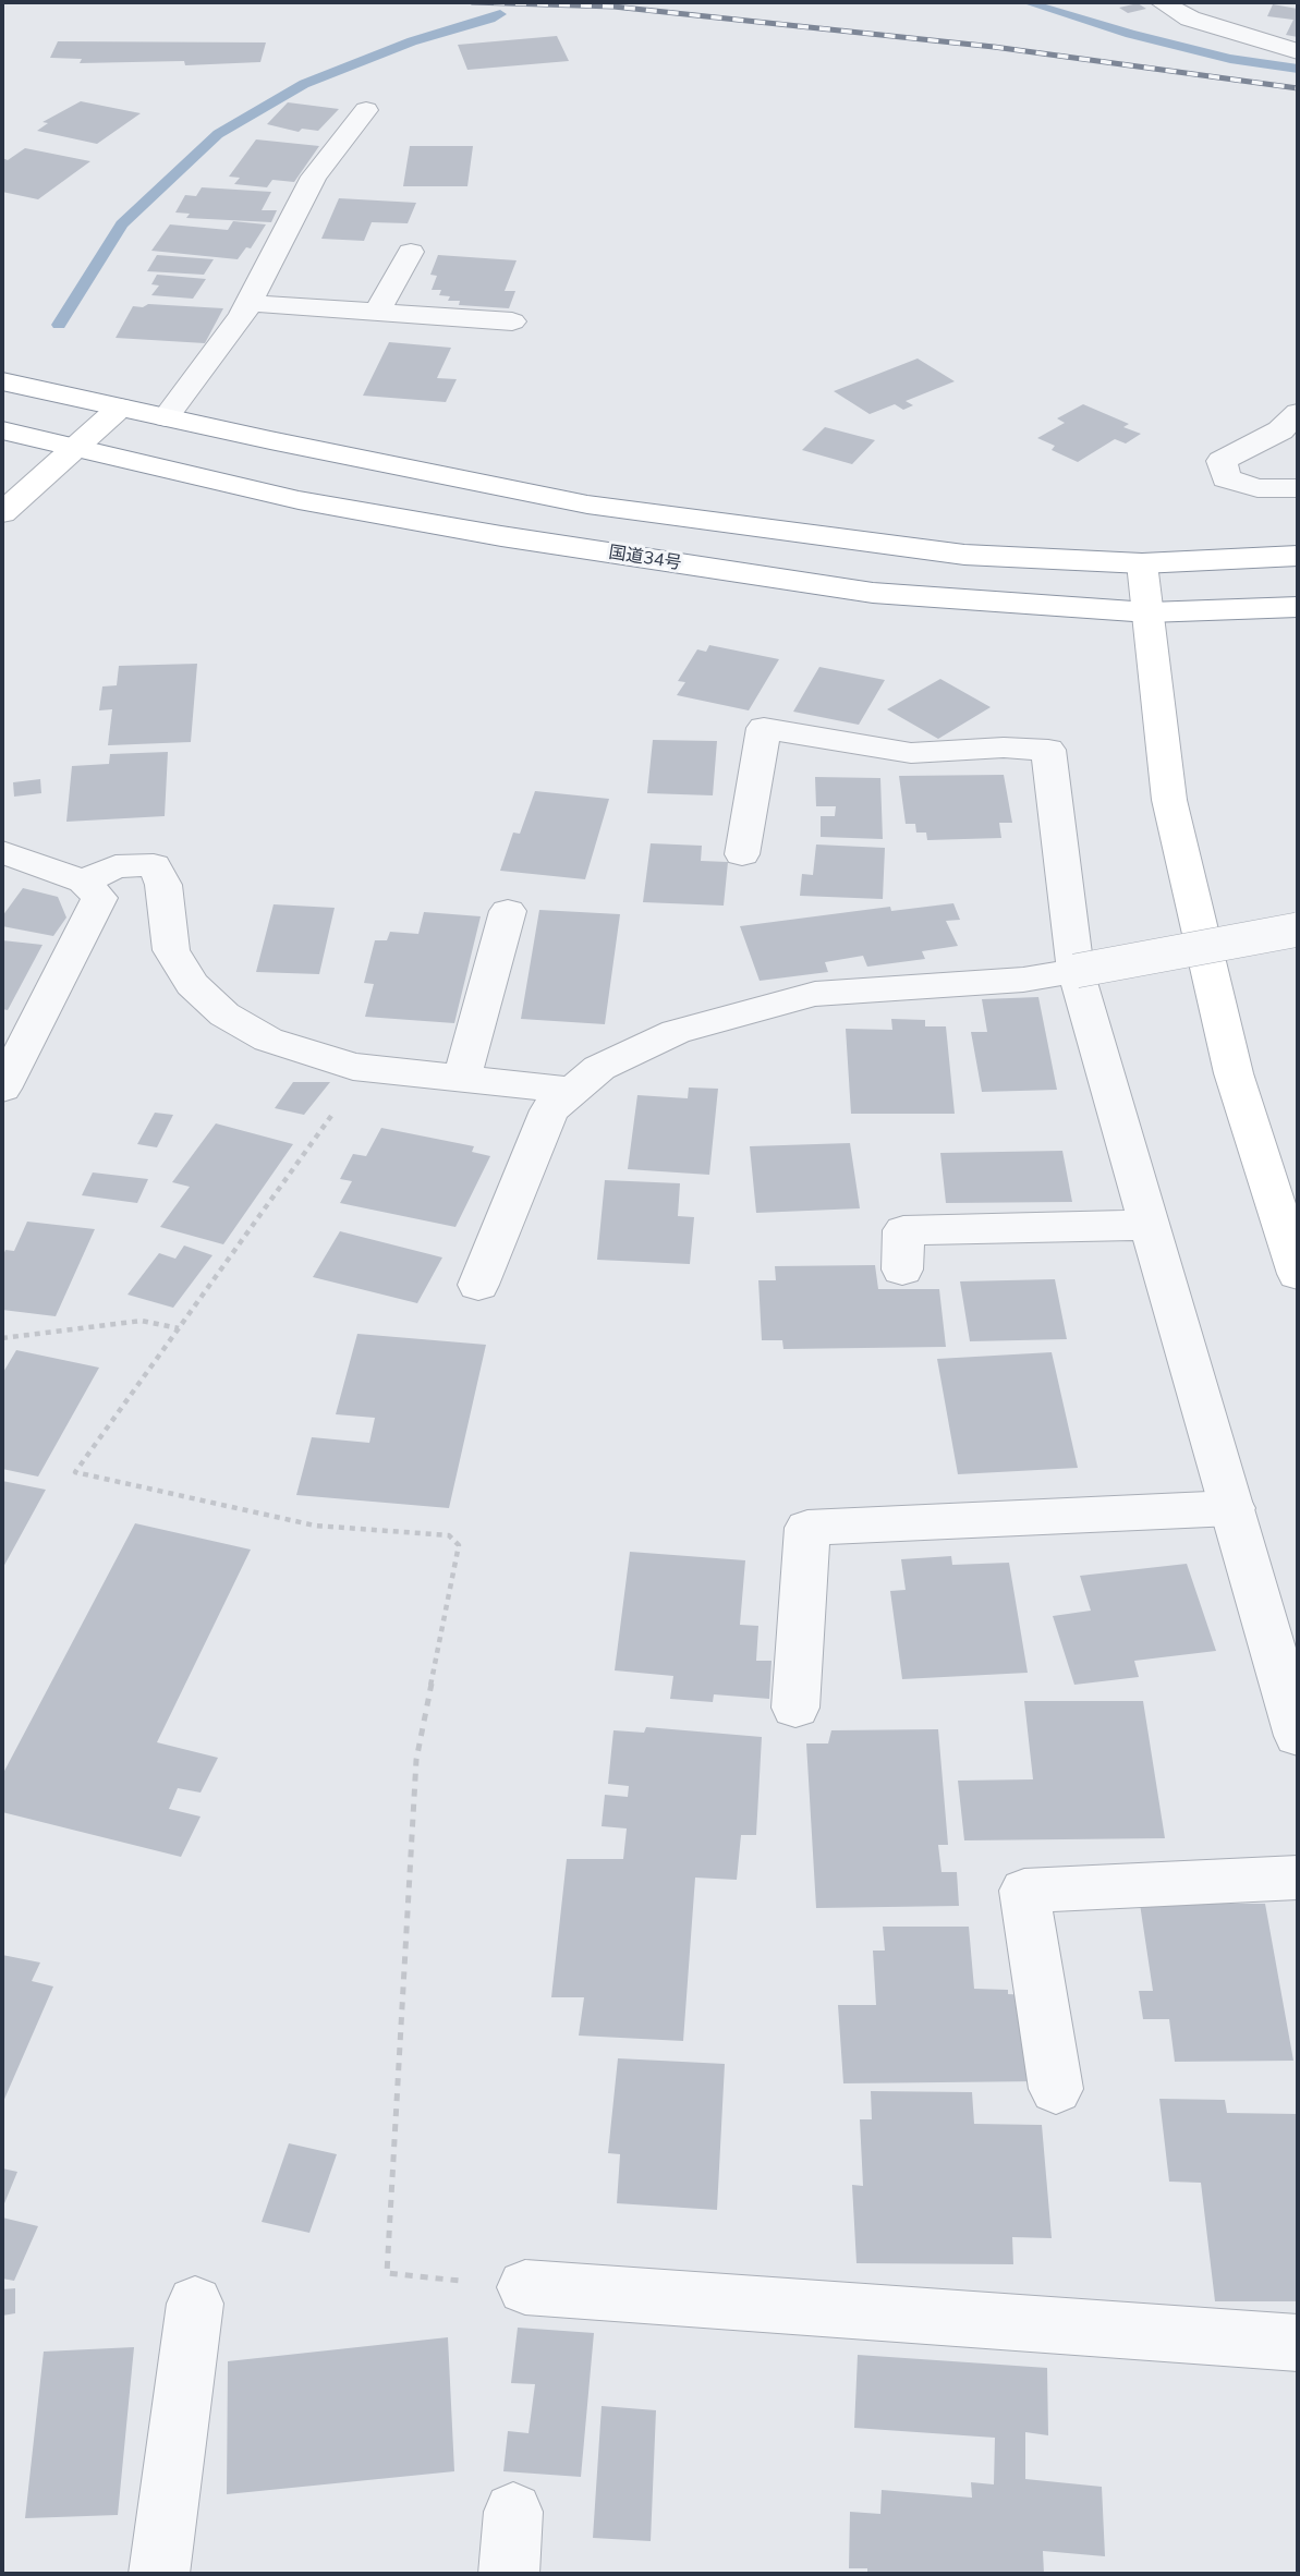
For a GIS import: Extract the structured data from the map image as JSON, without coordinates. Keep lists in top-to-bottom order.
{
  "streets": {
    "main road": ["国道34号"]
  }
}
